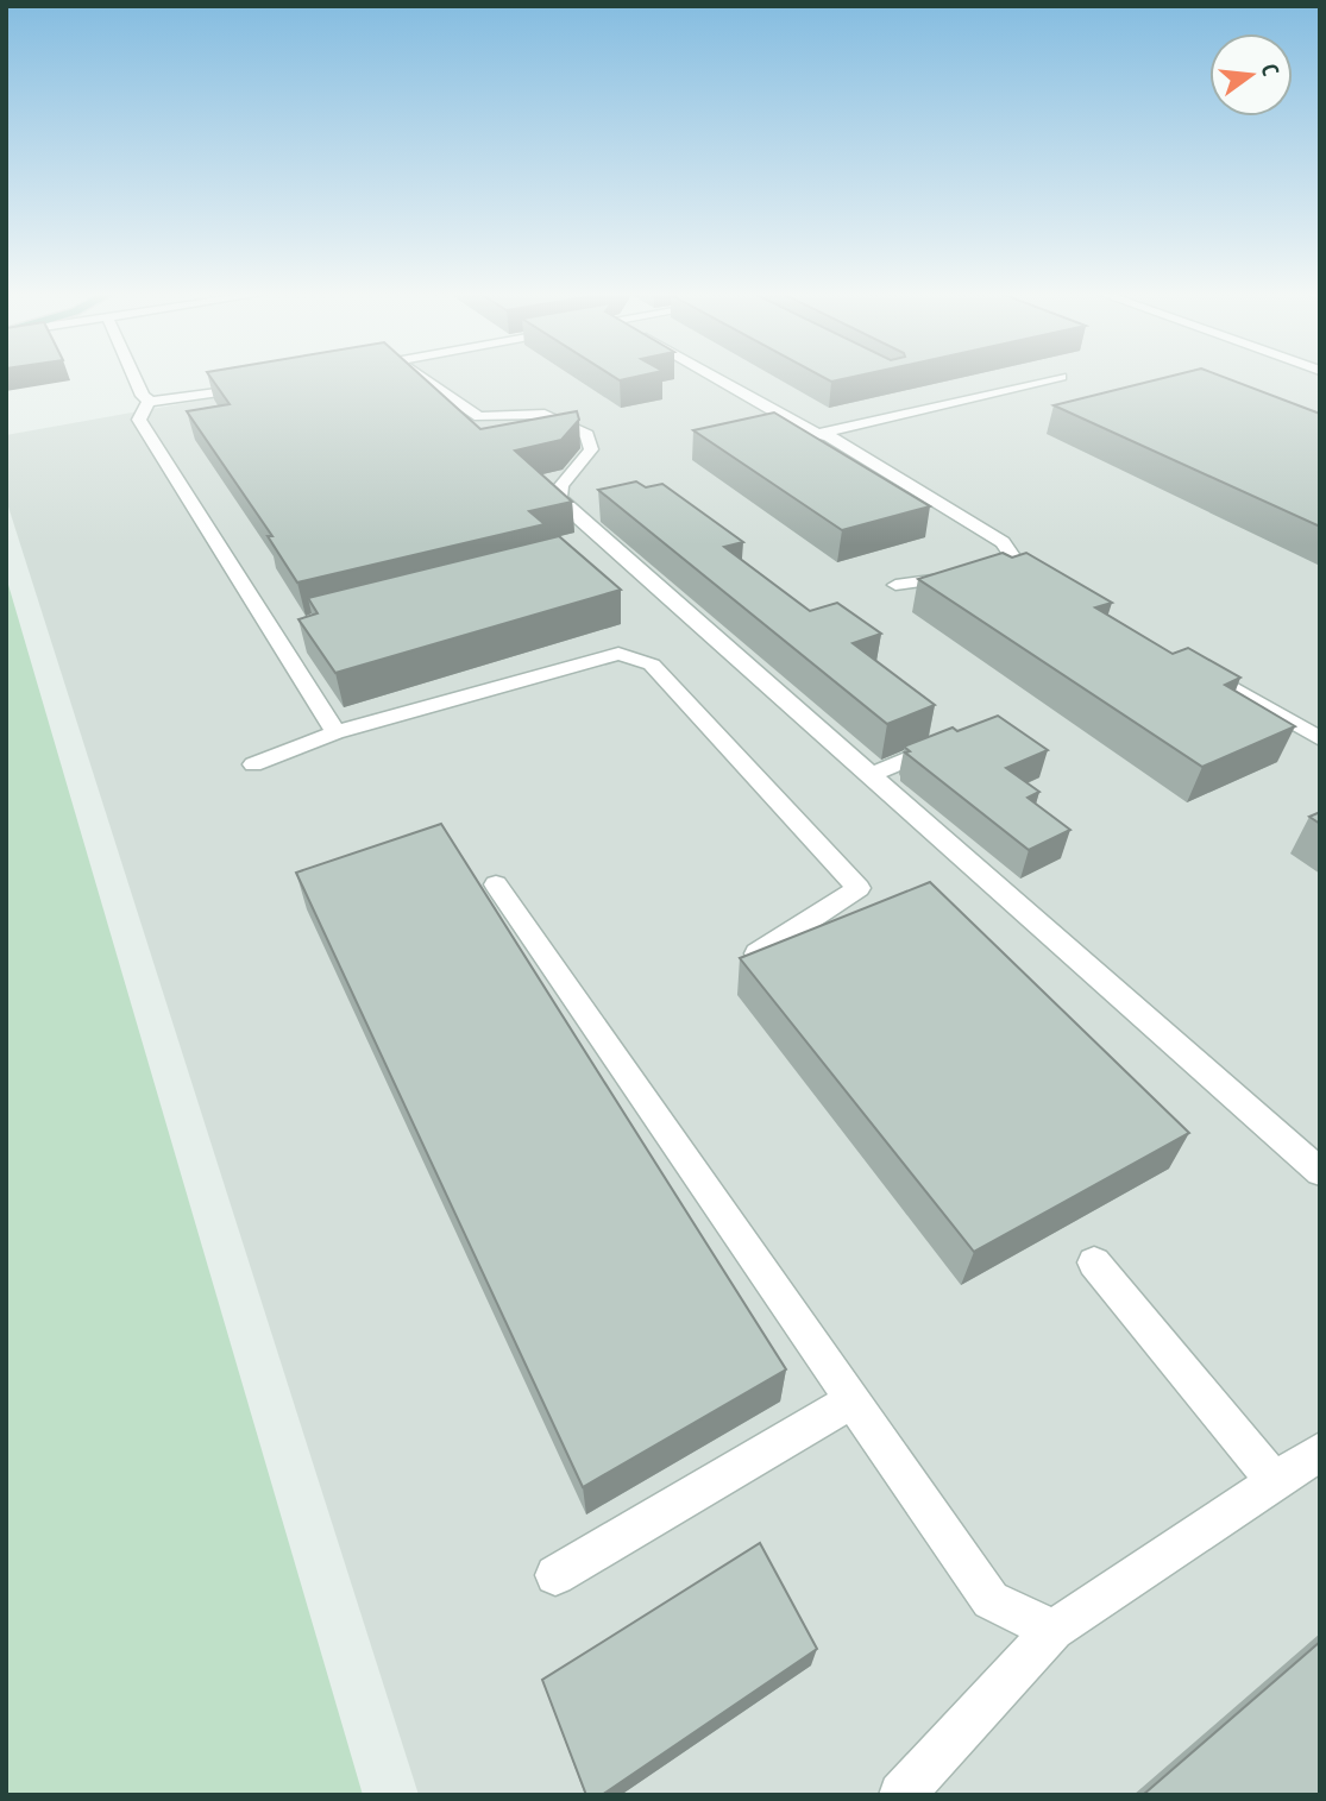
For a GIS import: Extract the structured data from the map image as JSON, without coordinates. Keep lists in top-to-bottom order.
{
  "north": "right"
}
